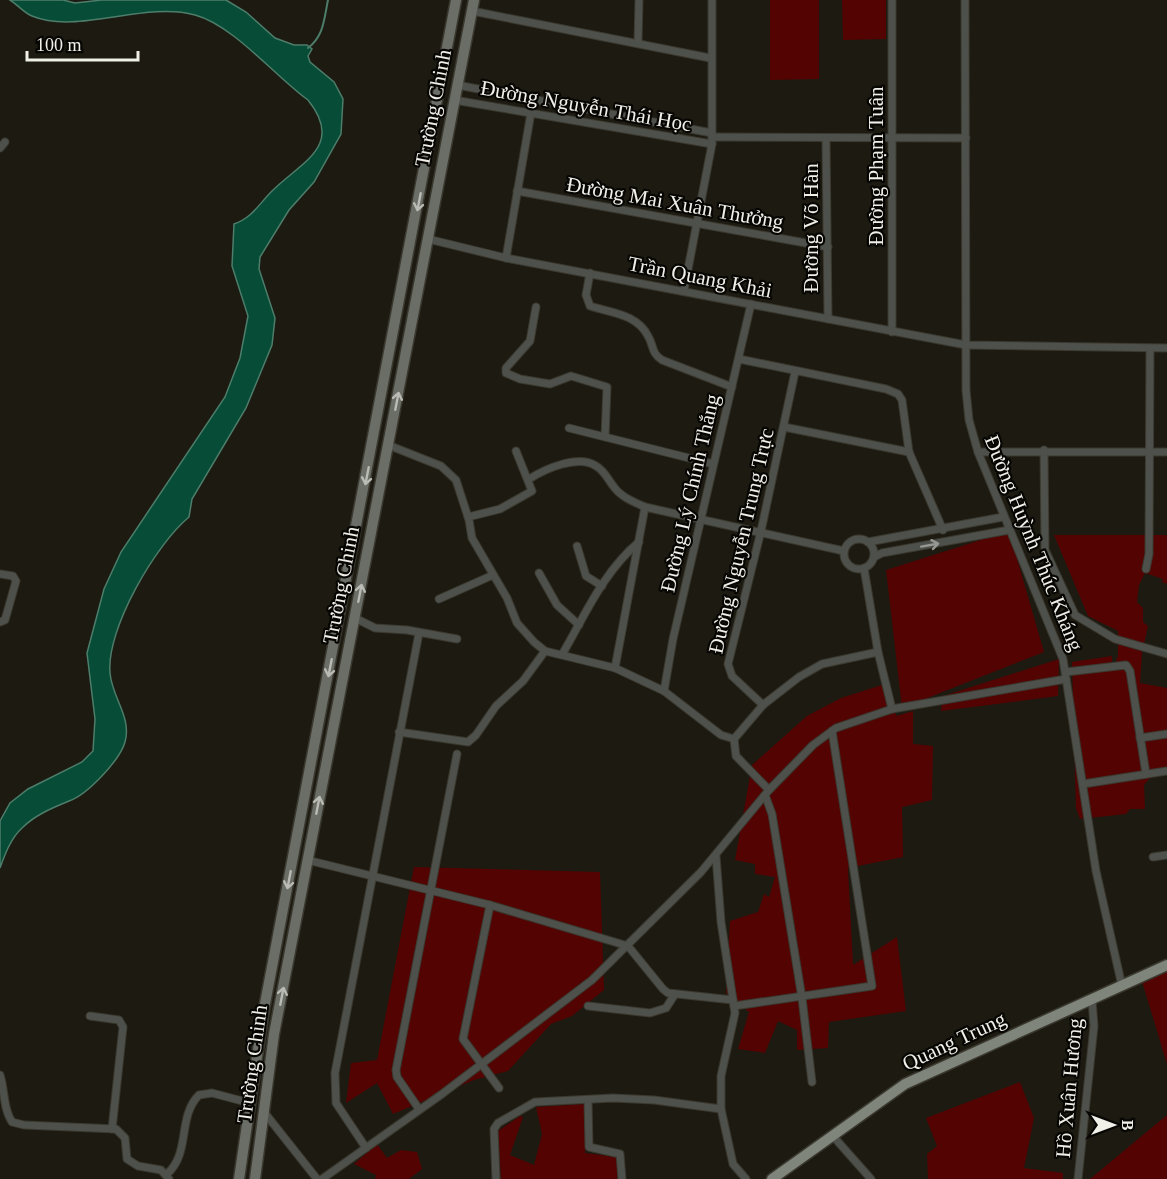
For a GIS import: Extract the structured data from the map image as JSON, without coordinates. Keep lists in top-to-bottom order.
{
  "streets": {
    "main road": ["Quang Trung"],
    "street": [
      "Đường Nguyễn Thái Học",
      "Trường Chinh",
      "Đường Phạm Tuân",
      "Đường Mai Xuân Thưởng",
      "Đường Võ Hàn",
      "Trần Quang Khải",
      "Đường Lý Chính Thắng",
      "Đường Nguyễn Trung Trực",
      "Đường Huỳnh Thúc Kháng",
      "Hồ Xuân Hương"
    ]
  },
  "crossings": [
    ["Đường Nguyễn Thái Học", "Trường Chinh"],
    ["Đường Nguyễn Thái Học", "Đường Phạm Tuân"],
    ["Đường Nguyễn Thái Học", "Đường Võ Hàn"],
    ["Đường Nguyễn Thái Học", "Đường Huỳnh Thúc Kháng"],
    ["Trường Chinh", "Trần Quang Khải"],
    ["Đường Phạm Tuân", "Trần Quang Khải"],
    ["Đường Mai Xuân Thưởng", "Đường Võ Hàn"],
    ["Đường Võ Hàn", "Trần Quang Khải"],
    ["Trần Quang Khải", "Đường Lý Chính Thắng"],
    ["Trần Quang Khải", "Đường Huỳnh Thúc Kháng"],
    ["Đường Huỳnh Thúc Kháng", "Quang Trung"],
    ["Quang Trung", "Hồ Xuân Hương"]
  ],
  "scale_bar": "100 m",
  "north": "right"
}
